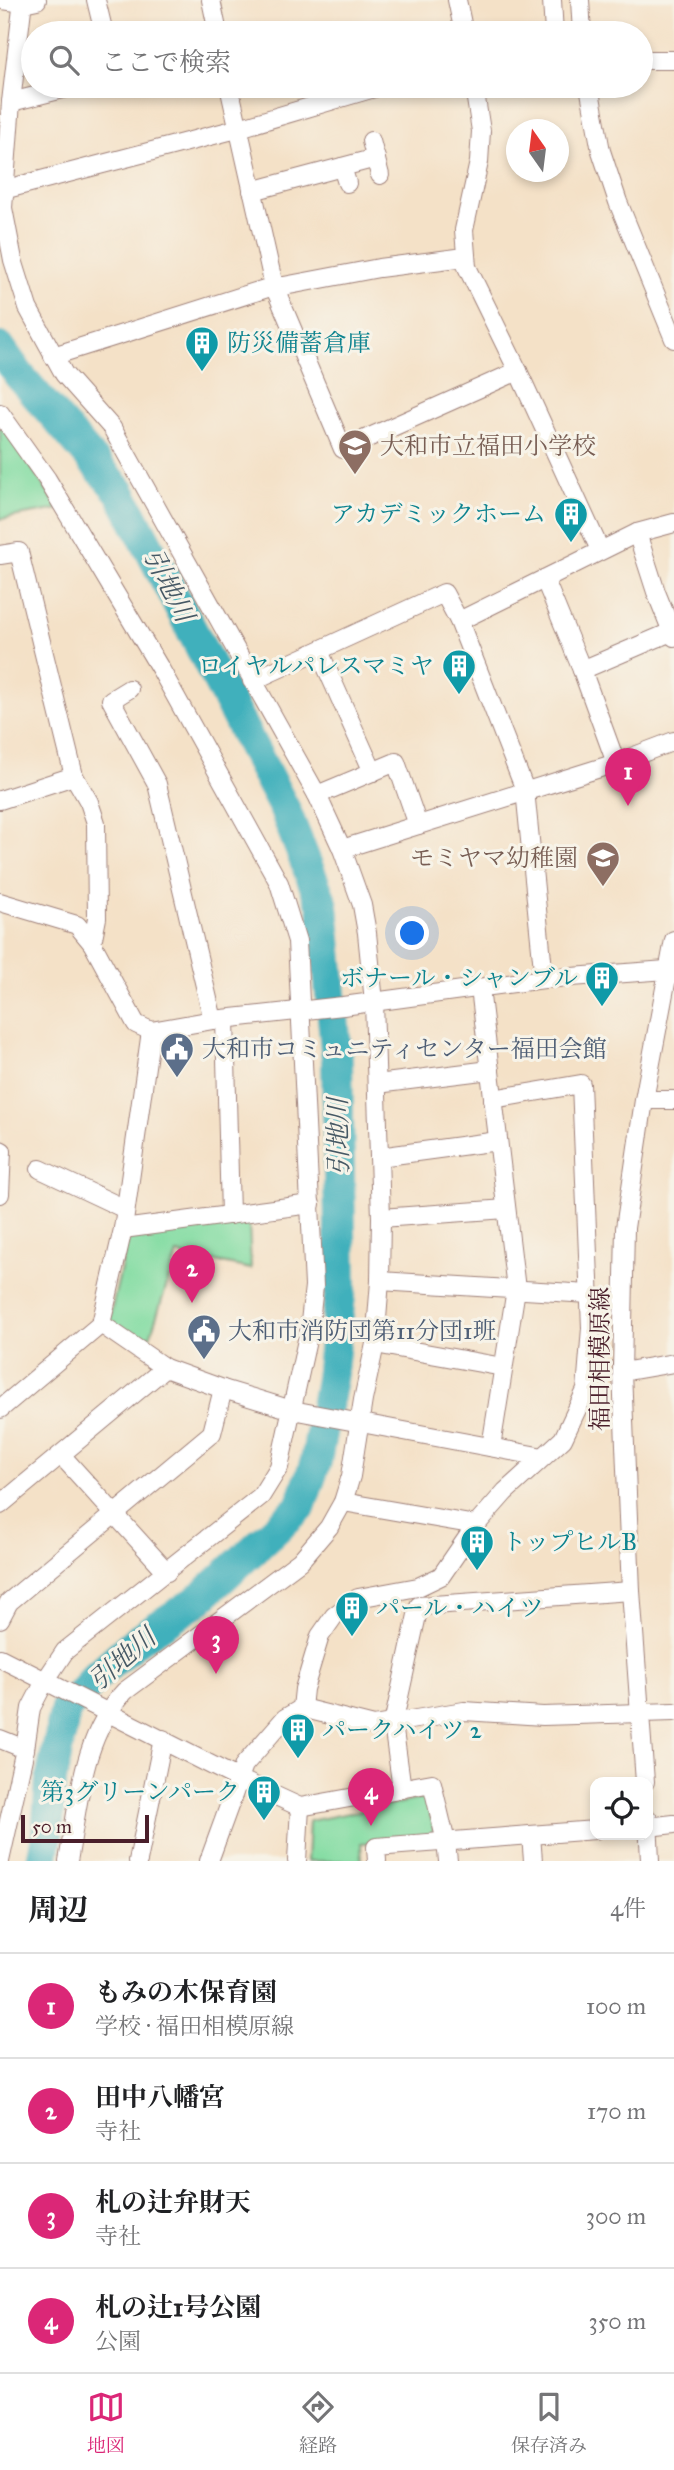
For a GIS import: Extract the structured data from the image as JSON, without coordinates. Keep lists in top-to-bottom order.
{
  "streets": {
    "street": ["福田相模原線"]
  },
  "water": ["引地川"],
  "places": {
    "building": [
      "防災備蓄倉庫",
      "アカデミックホーム",
      "ロイヤルパレスマミヤ",
      "ボナール・シャンブル",
      "トップヒルB",
      "パール・ハイツ",
      "パークハイツ 2",
      "第3グリーンパーク"
    ],
    "school or university": ["大和市立福田小学校", "モミヤマ幼稚園"],
    "public building": ["大和市コミュニティセンター福田会館", "大和市消防団第11分団1班"]
  },
  "scale_bar": "50 m",
  "north": "top",
  "page": {
    "search": "ここで検索",
    "pins": [
      "1",
      "2",
      "3",
      "4"
    ],
    "scale": "50 m",
    "heading": ["周辺", "4件"],
    "list": [
      {
        "mark": "1",
        "name": "もみの木保育園",
        "note": "学校 · 福田相模原線",
        "value": "100 m"
      },
      {
        "mark": "2",
        "name": "田中八幡宮",
        "note": "寺社",
        "value": "170 m"
      },
      {
        "mark": "3",
        "name": "札の辻弁財天",
        "note": "寺社",
        "value": "300 m"
      },
      {
        "mark": "4",
        "name": "札の辻1号公園",
        "note": "公園",
        "value": "350 m"
      }
    ],
    "nav": ["地図", "経路", "保存済み"]
  }
}
